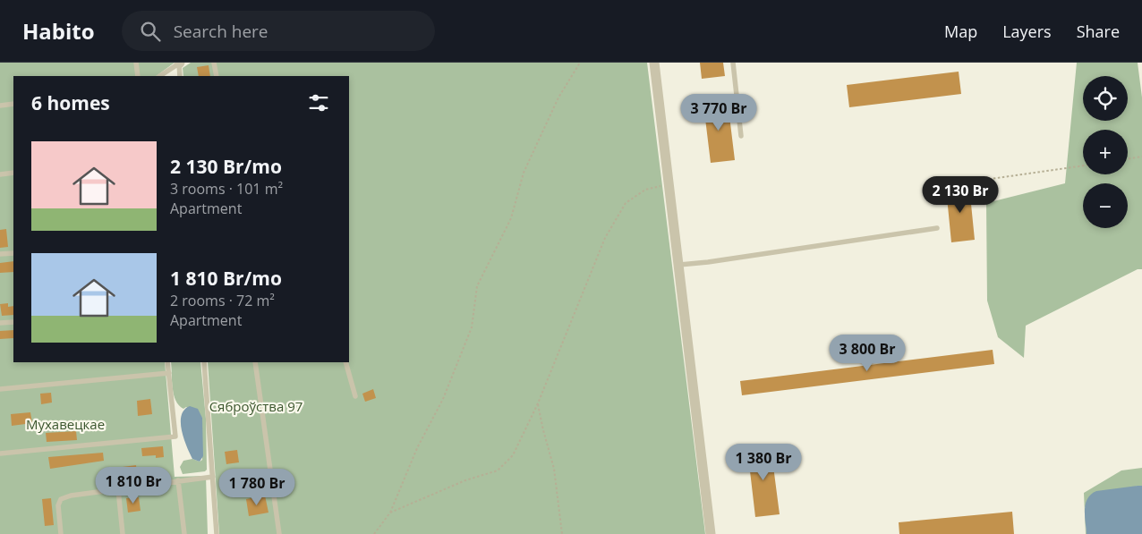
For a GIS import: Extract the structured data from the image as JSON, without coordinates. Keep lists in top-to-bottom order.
{
  "parks": ["Сяброўства 97", "Мухавецкае"],
  "page": {
    "header": "Habito",
    "search": "Search here",
    "nav": ["Map", "Layers", "Share"],
    "map_buttons": ["+", "−"],
    "heading": "6 homes",
    "price": [
      "3 770 Br",
      "2 130 Br",
      "3 800 Br",
      "1 380 Br",
      "1 810 Br",
      "1 780 Br"
    ],
    "list": [
      {
        "name": "2 130 Br/mo",
        "note": "3 rooms · 101 m² · Apartment"
      },
      {
        "name": "1 810 Br/mo",
        "note": "2 rooms · 72 m² · Apartment"
      }
    ]
  }
}
